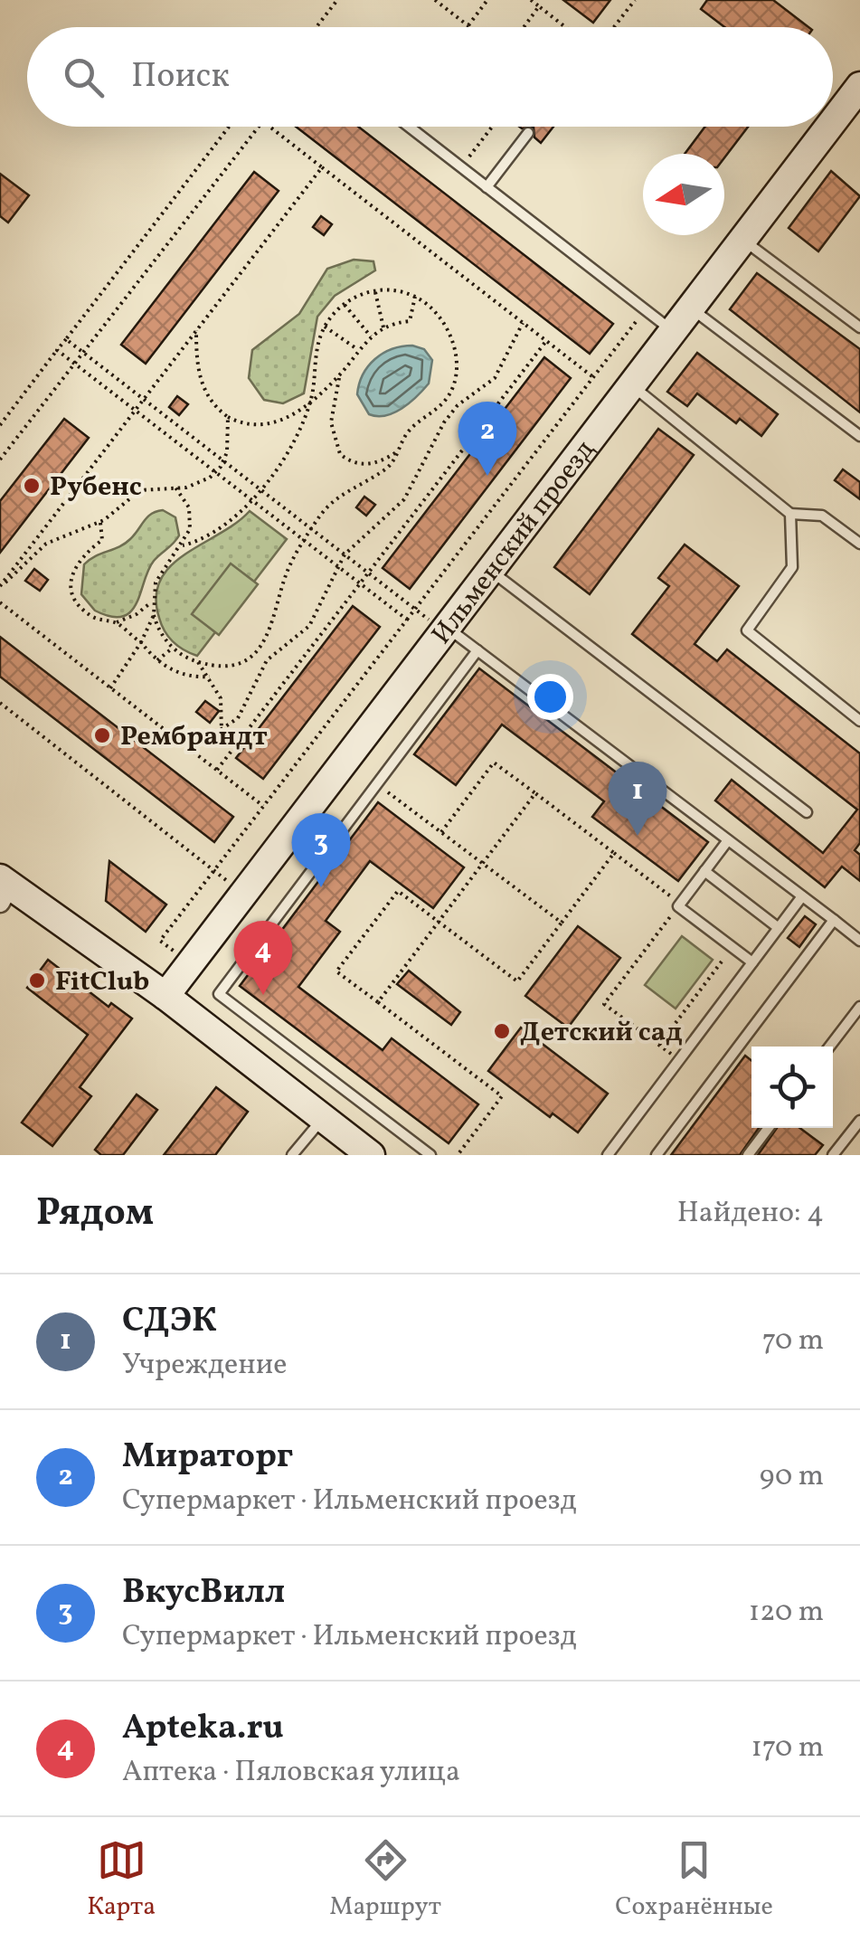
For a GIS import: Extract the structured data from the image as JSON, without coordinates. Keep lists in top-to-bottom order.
{
  "streets": {
    "street": ["Ильменский проезд"]
  },
  "places": [
    "Рубенс",
    "Рембрандт",
    "FitClub",
    "Детский сад"
  ],
  "north": "left",
  "page": {
    "search": "Поиск",
    "pins": [
      "2",
      "1",
      "3",
      "4"
    ],
    "heading": ["Рядом", "Найдено: 4"],
    "list": [
      {
        "mark": "1",
        "name": "СДЭК",
        "note": "Учреждение",
        "value": "70 m"
      },
      {
        "mark": "2",
        "name": "Мираторг",
        "note": "Супермаркет · Ильменский проезд",
        "value": "90 m"
      },
      {
        "mark": "3",
        "name": "ВкусВилл",
        "note": "Супермаркет · Ильменский проезд",
        "value": "120 m"
      },
      {
        "mark": "4",
        "name": "Apteka.ru",
        "note": "Аптека · Пяловская улица",
        "value": "170 m"
      }
    ],
    "nav": ["Карта", "Маршрут", "Сохранённые"]
  }
}
